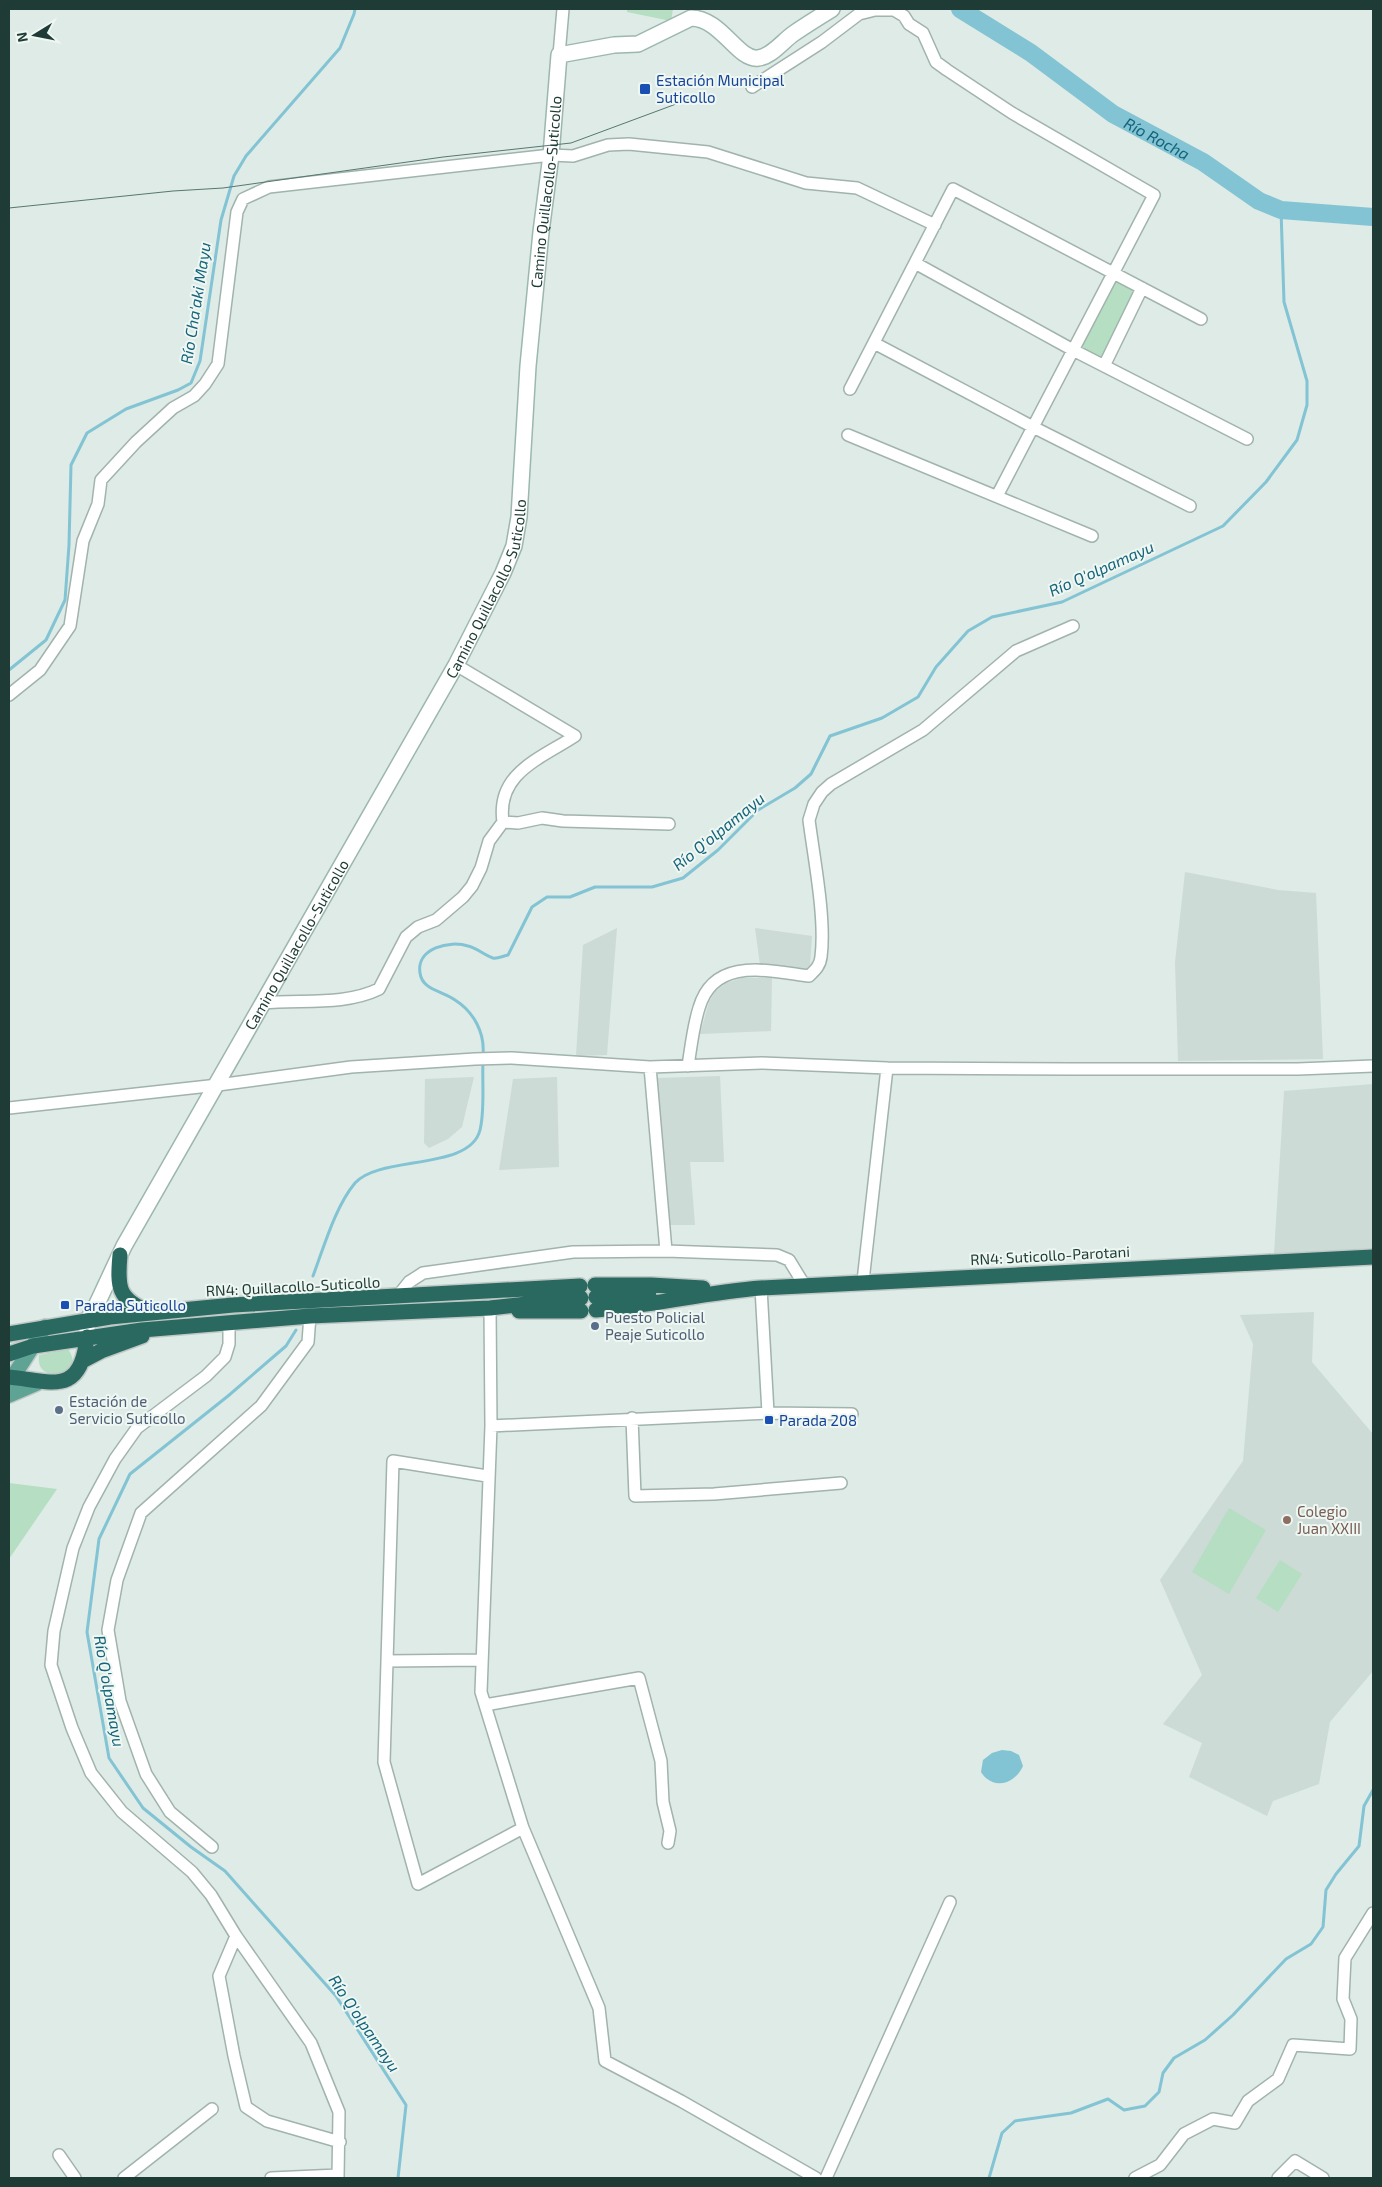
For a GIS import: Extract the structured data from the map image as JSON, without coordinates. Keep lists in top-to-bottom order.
{
  "streets": {
    "highway": ["RN4: Suticollo-Parotani", "RN4: Quillacollo-Suticollo"],
    "main road": ["Camino Quillacollo-Suticollo"]
  },
  "crossings": [
    ["Camino Quillacollo-Suticollo", "RN4: Quillacollo-Suticollo"],
    ["RN4: Suticollo-Parotani", "RN4: Quillacollo-Suticollo"]
  ],
  "water": ["Río Rocha", "Río Cha'aki Mayu", "Río Q'olpamayu"],
  "places": {
    "transit": ["Estación Municipal Suticollo", "Parada Suticollo", "Parada 208"],
    "other": ["Puesto Policial Peaje Suticollo", "Estación de Servicio Suticollo", "Colegio Juan XXIII"]
  },
  "north": "left"
}
